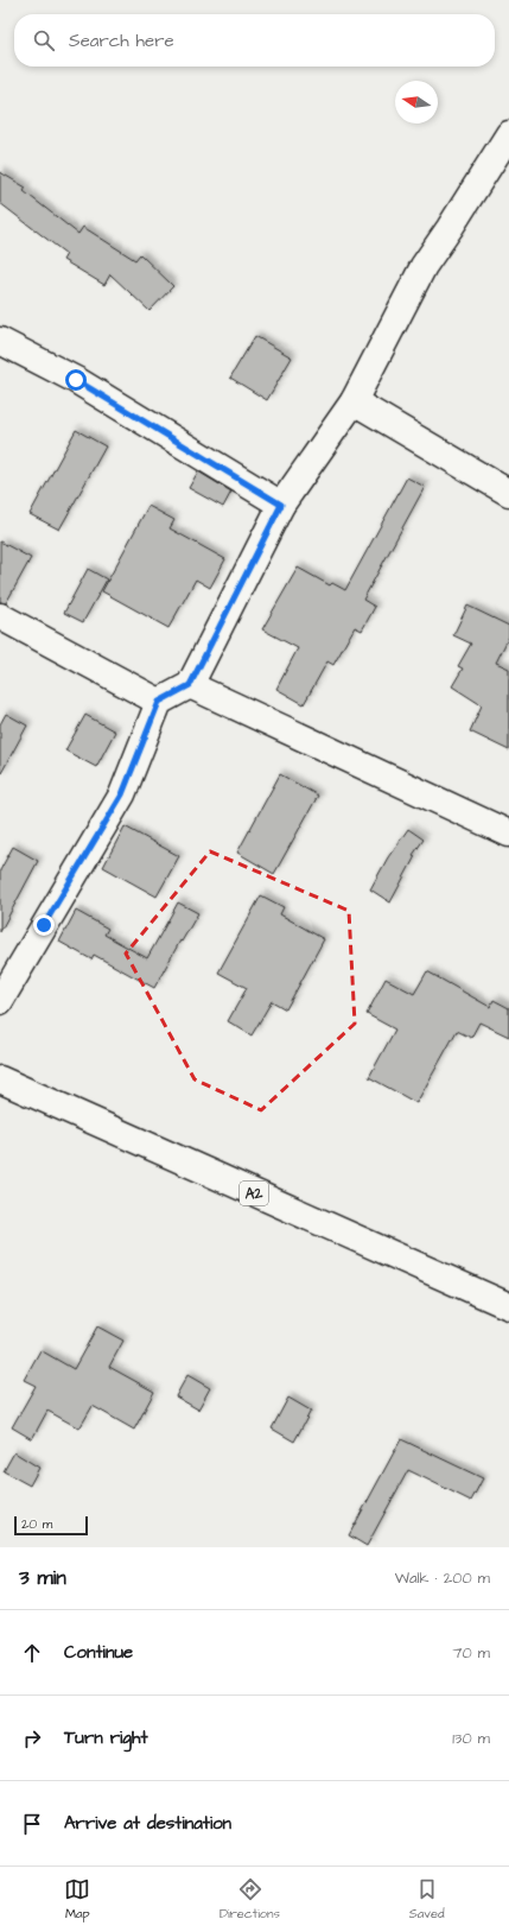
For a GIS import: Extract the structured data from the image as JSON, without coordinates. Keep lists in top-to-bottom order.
{
  "streets": {
    "main road": ["A2"]
  },
  "scale_bar": "20 m",
  "north": "left",
  "page": {
    "search": "Search here",
    "scale": "20 m",
    "heading": ["3 min", "Walk · 200 m"],
    "list": [
      ["Continue", "70 m"],
      ["Turn right", "130 m"],
      "Arrive at destination"
    ],
    "nav": ["Map", "Directions", "Saved"]
  }
}
